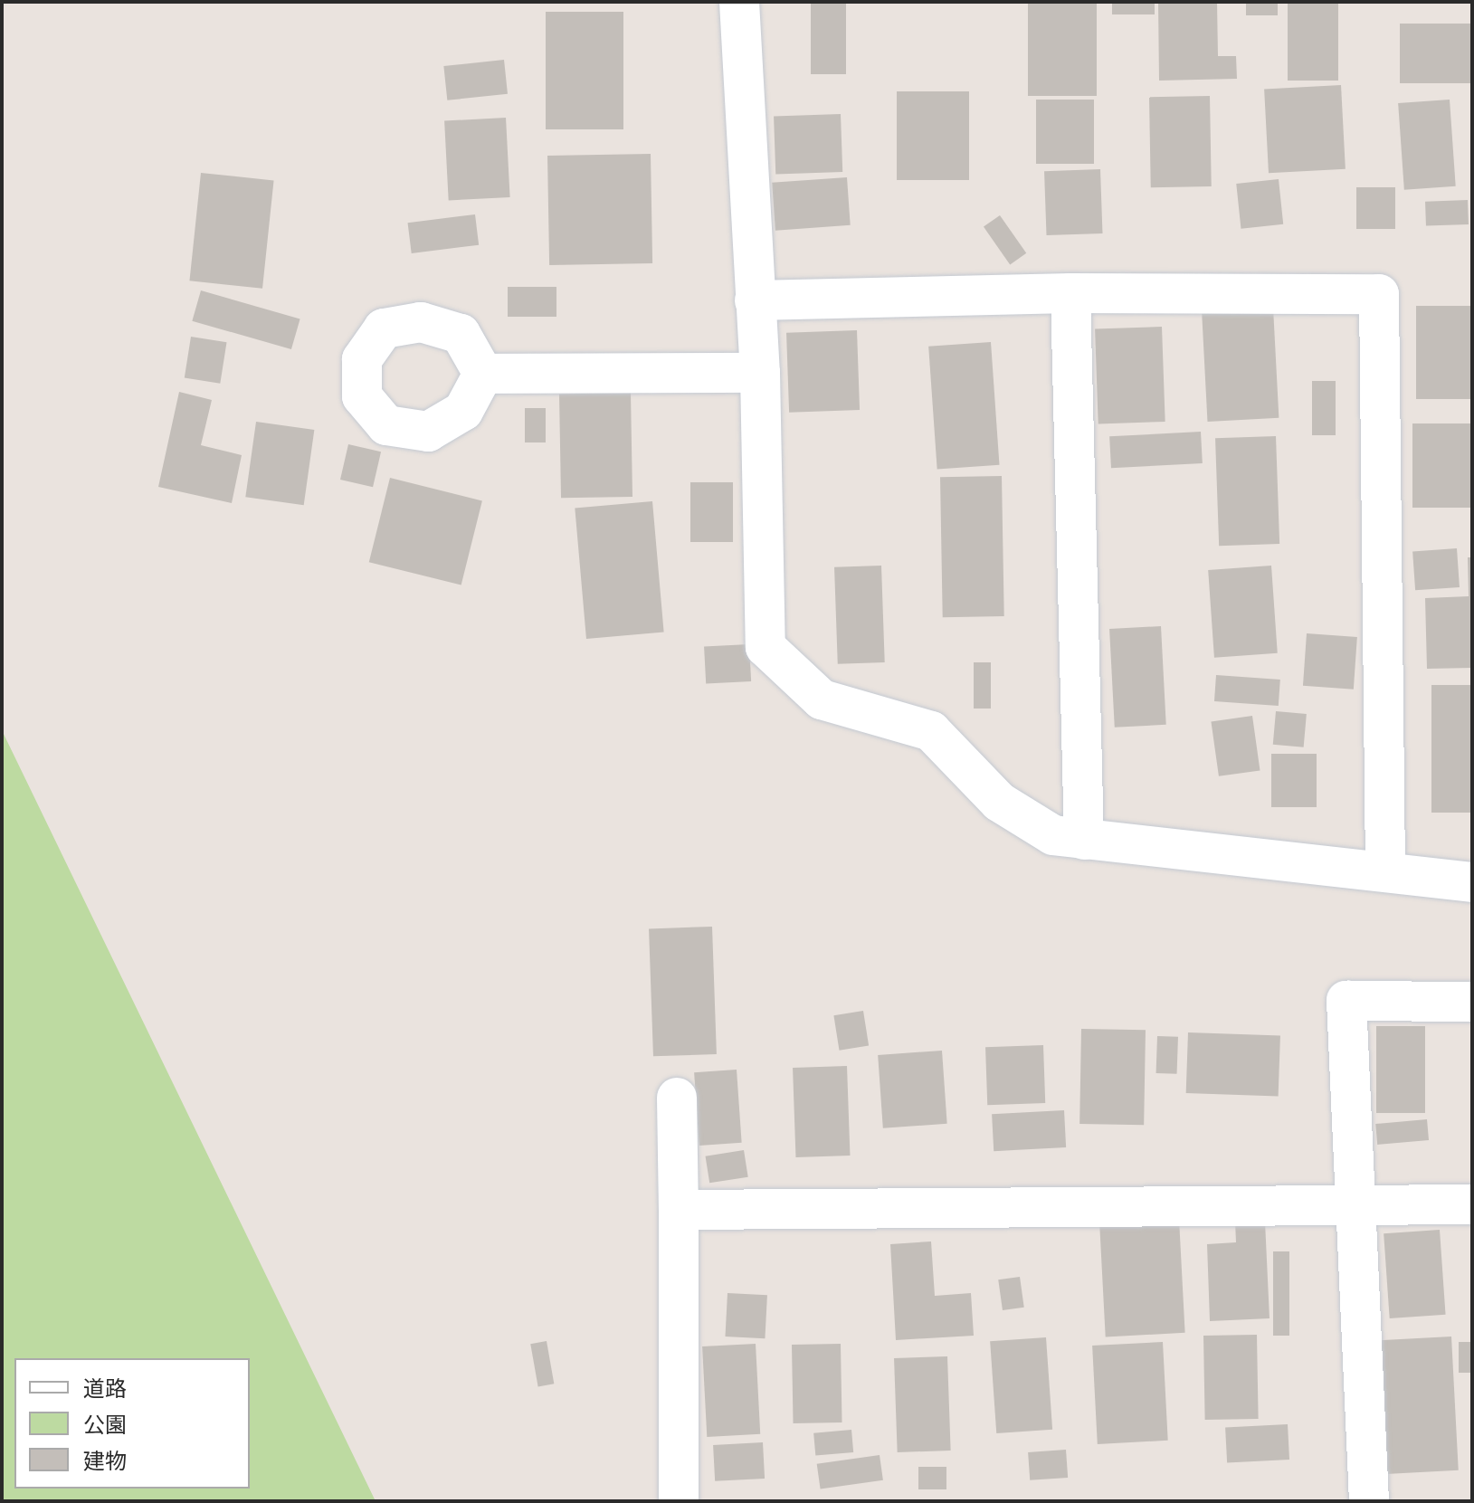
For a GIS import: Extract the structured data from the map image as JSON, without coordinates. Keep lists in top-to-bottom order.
{
  "legend": ["道路", "公園", "建物"]
}
